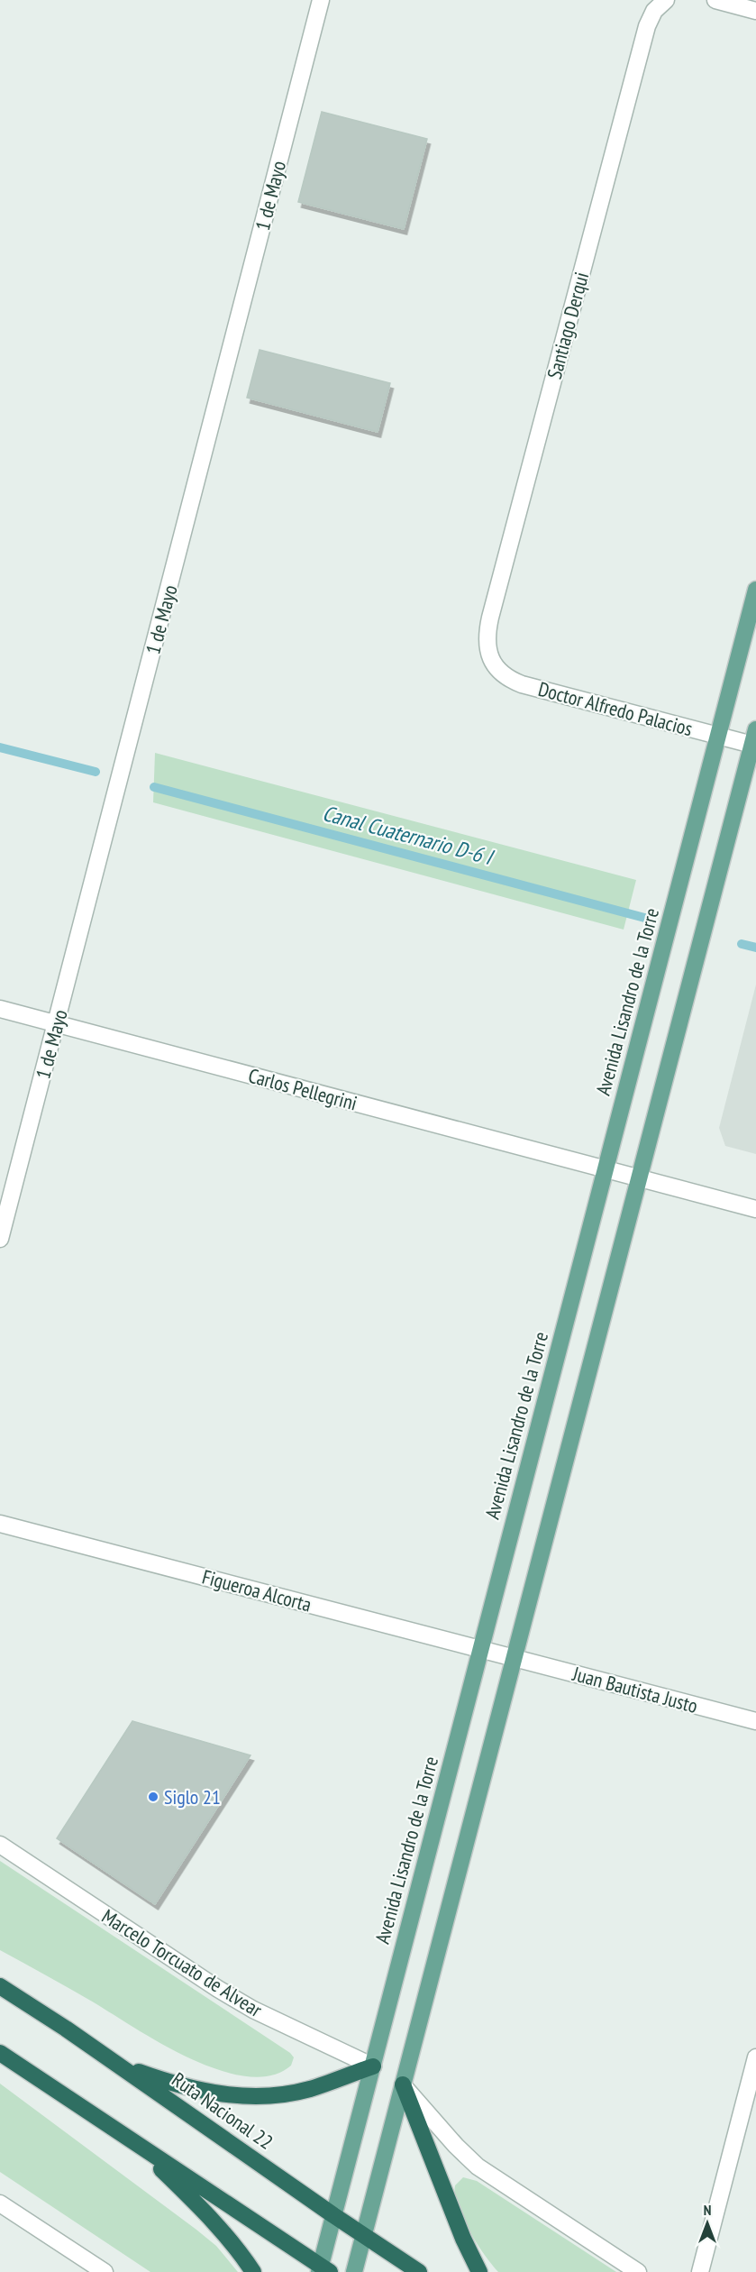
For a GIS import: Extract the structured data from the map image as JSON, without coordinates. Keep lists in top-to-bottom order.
{
  "streets": {
    "highway": ["Ruta Nacional 22"],
    "main road": ["Avenida Lisandro de la Torre"],
    "street": [
      "1 de Mayo",
      "Santiago Derqui",
      "Doctor Alfredo Palacios",
      "Carlos Pellegrini",
      "Figueroa Alcorta",
      "Juan Bautista Justo",
      "Marcelo Torcuato de Alvear"
    ]
  },
  "crossings": [
    ["1 de Mayo", "Carlos Pellegrini"],
    ["Santiago Derqui", "Doctor Alfredo Palacios"],
    ["Doctor Alfredo Palacios", "Avenida Lisandro de la Torre"],
    ["Avenida Lisandro de la Torre", "Carlos Pellegrini"],
    ["Avenida Lisandro de la Torre", "Figueroa Alcorta"],
    ["Avenida Lisandro de la Torre", "Marcelo Torcuato de Alvear"],
    ["Avenida Lisandro de la Torre", "Ruta Nacional 22"],
    ["Figueroa Alcorta", "Juan Bautista Justo"]
  ],
  "water": ["Canal Cuaternario D-6 I"],
  "places": ["Siglo 21"],
  "north": "top"
}
